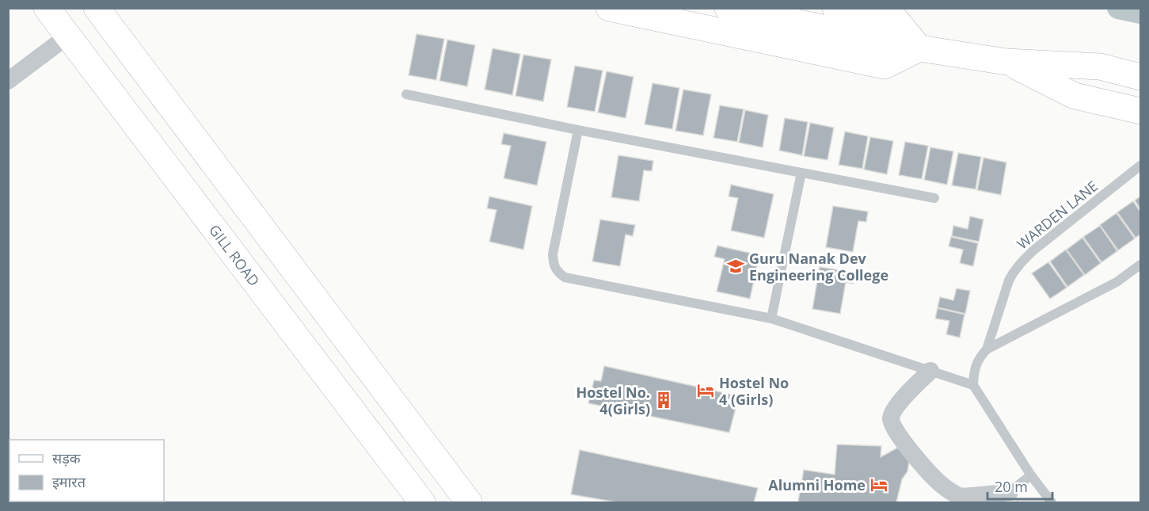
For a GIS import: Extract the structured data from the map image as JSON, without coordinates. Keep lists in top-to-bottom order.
{
  "streets": {
    "main road": ["GILL ROAD"],
    "lane": ["WARDEN LANE"]
  },
  "places": {
    "school or university": ["Guru Nanak Dev Engineering College"],
    "hotel": ["Hostel No 4 (Girls)", "Alumni Home"],
    "building": ["Hostel No. 4(Girls)"]
  },
  "legend": ["सड़क", "इमारत"],
  "scale_bar": "20 m"
}
